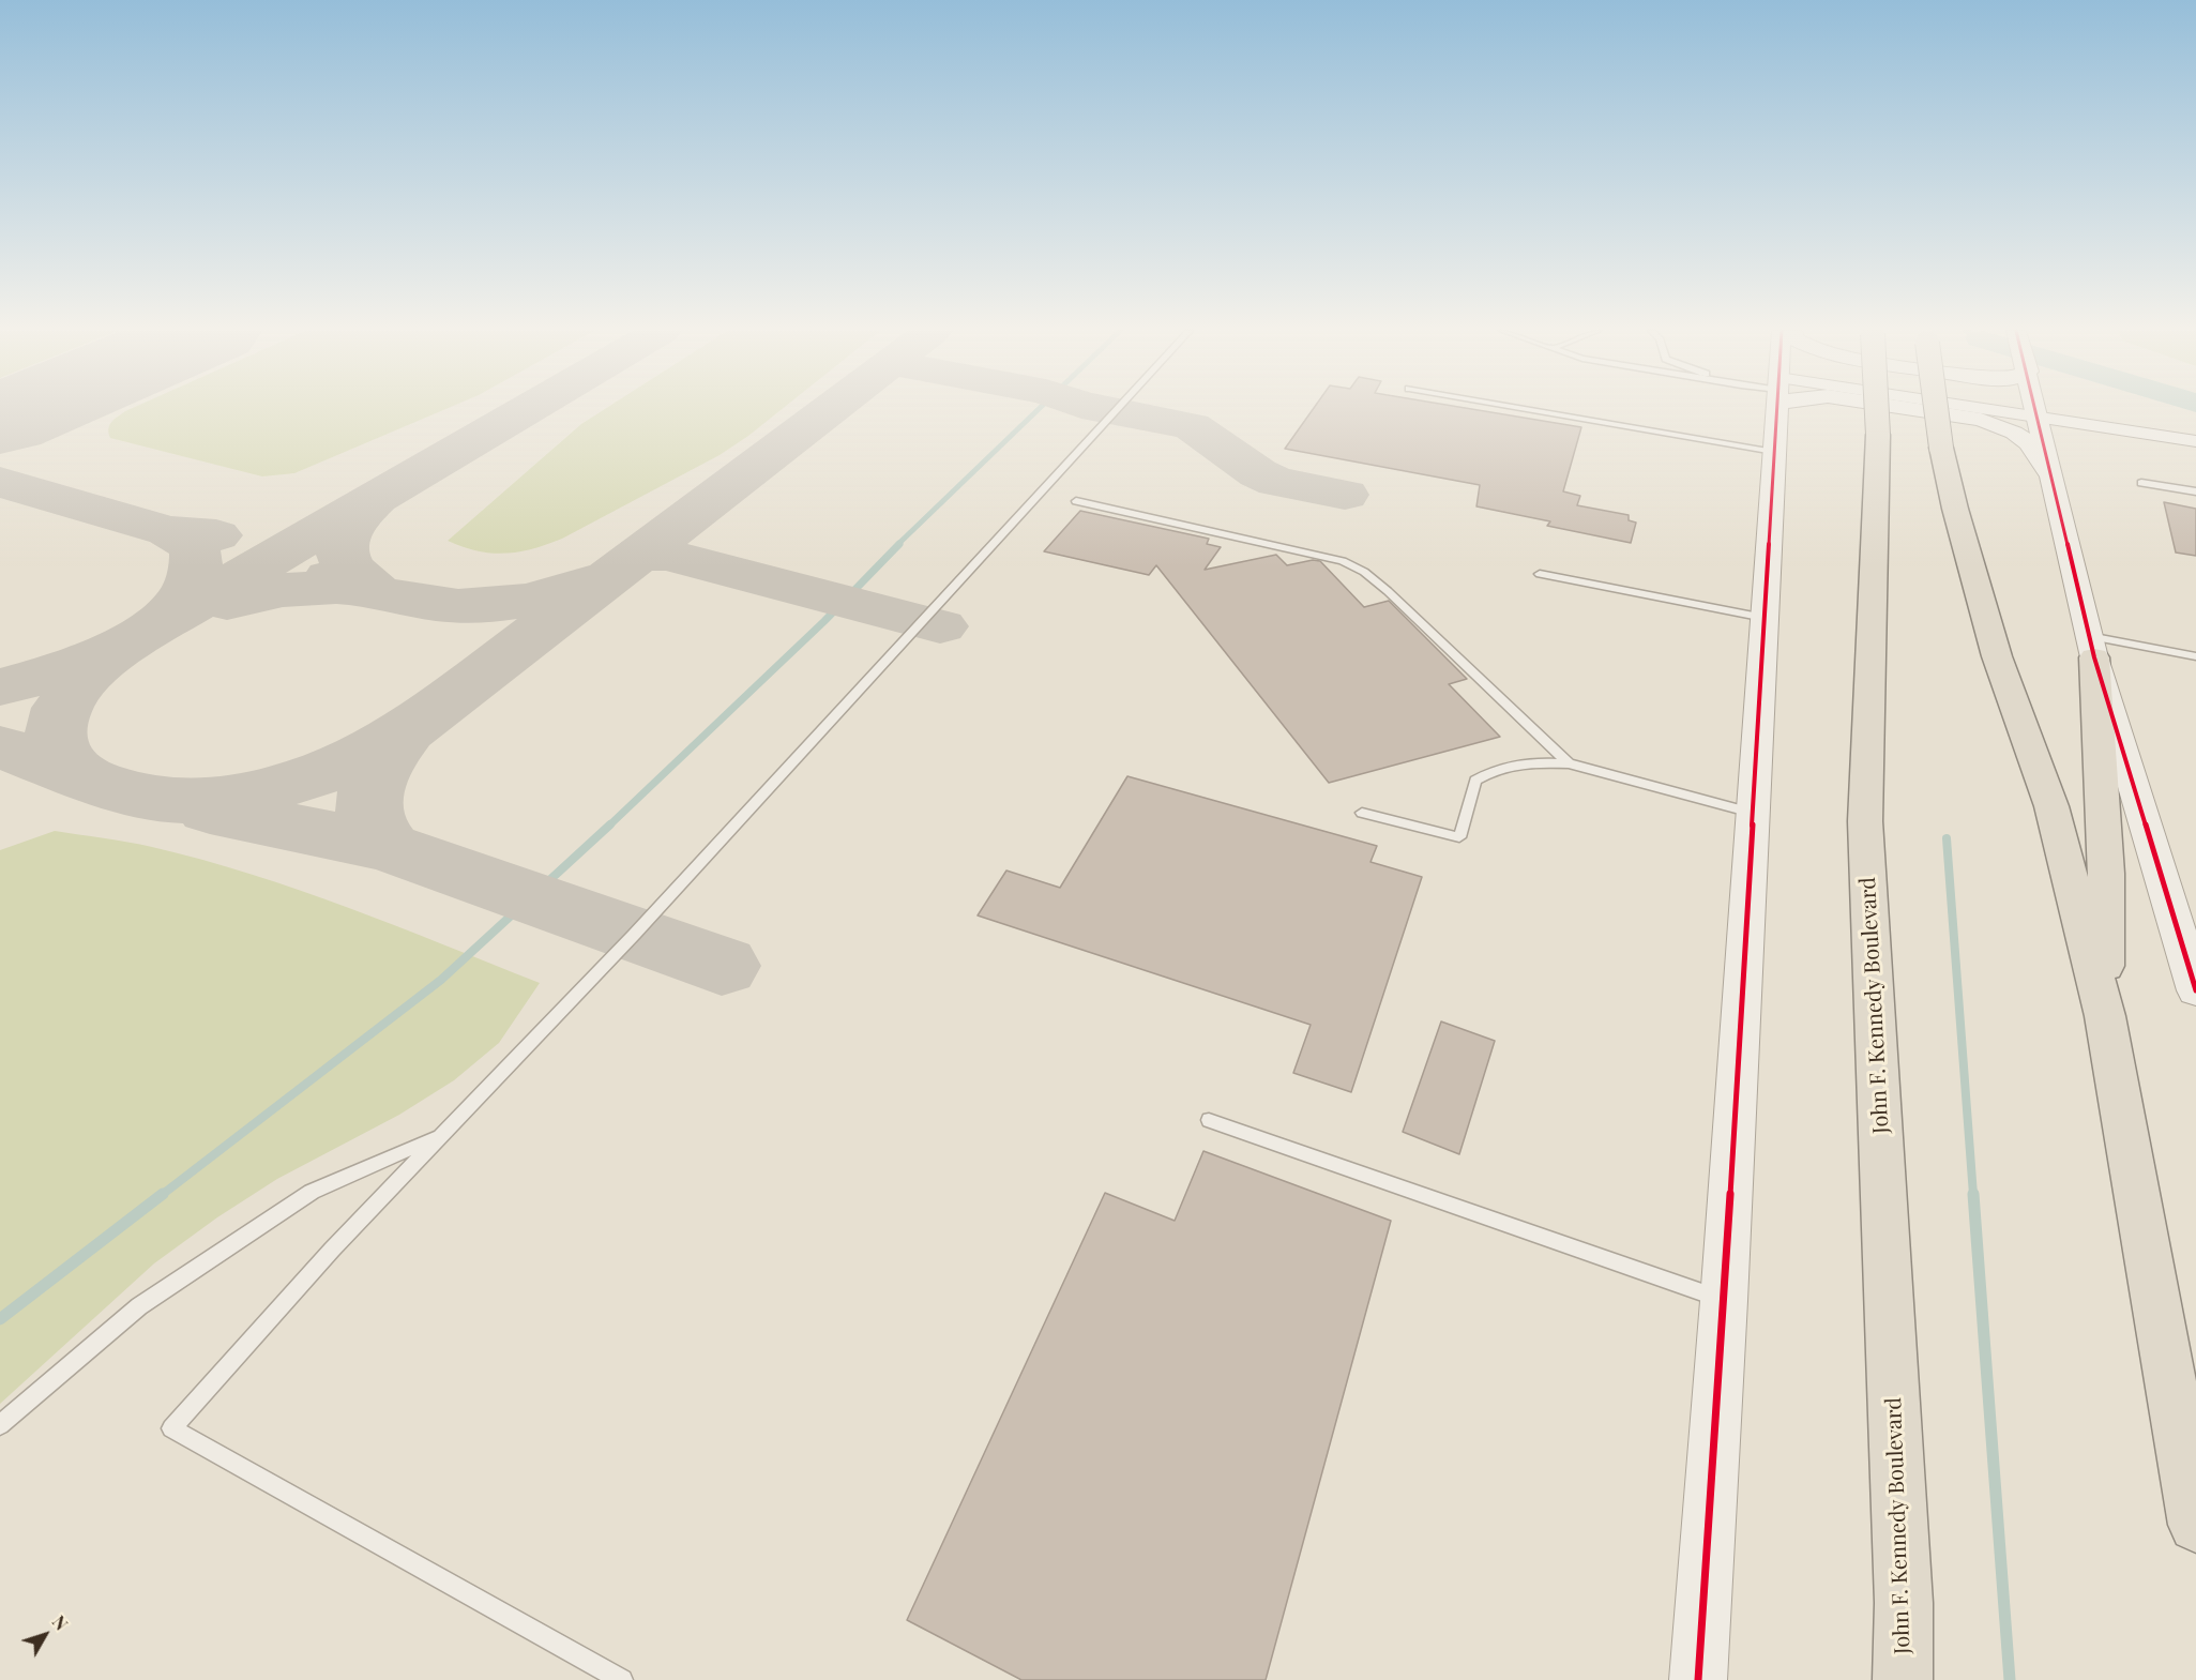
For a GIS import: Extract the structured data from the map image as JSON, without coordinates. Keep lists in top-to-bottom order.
{
  "streets": {
    "highway": ["John F. Kennedy Boulevard"]
  },
  "north": "top right"
}
